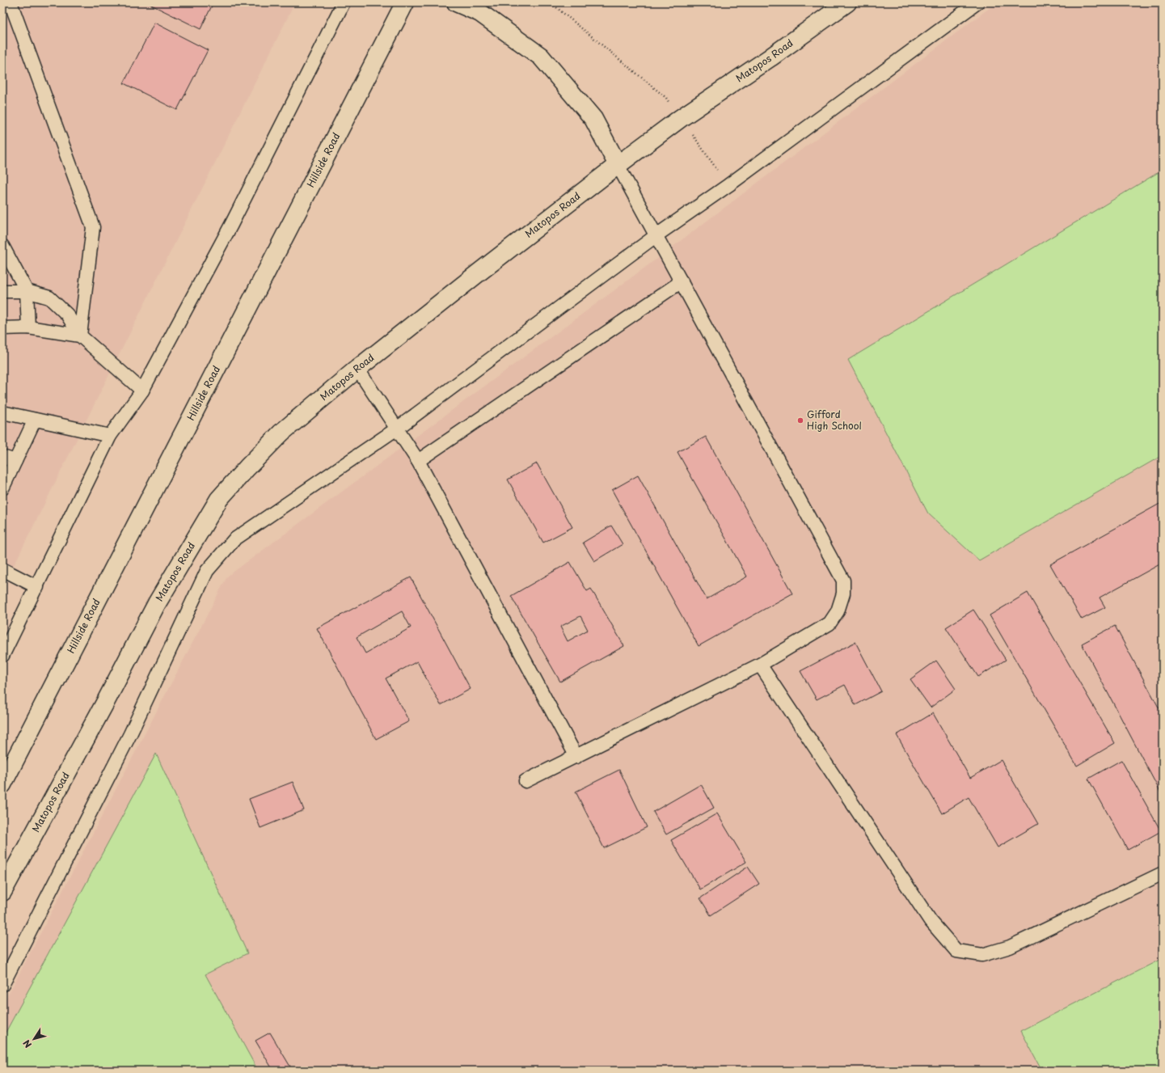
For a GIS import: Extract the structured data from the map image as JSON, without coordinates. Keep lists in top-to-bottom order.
{
  "streets": {
    "main road": ["Matopos Road", "Hillside Road"]
  },
  "places": ["Gifford High School"],
  "north": "bottom left"
}
